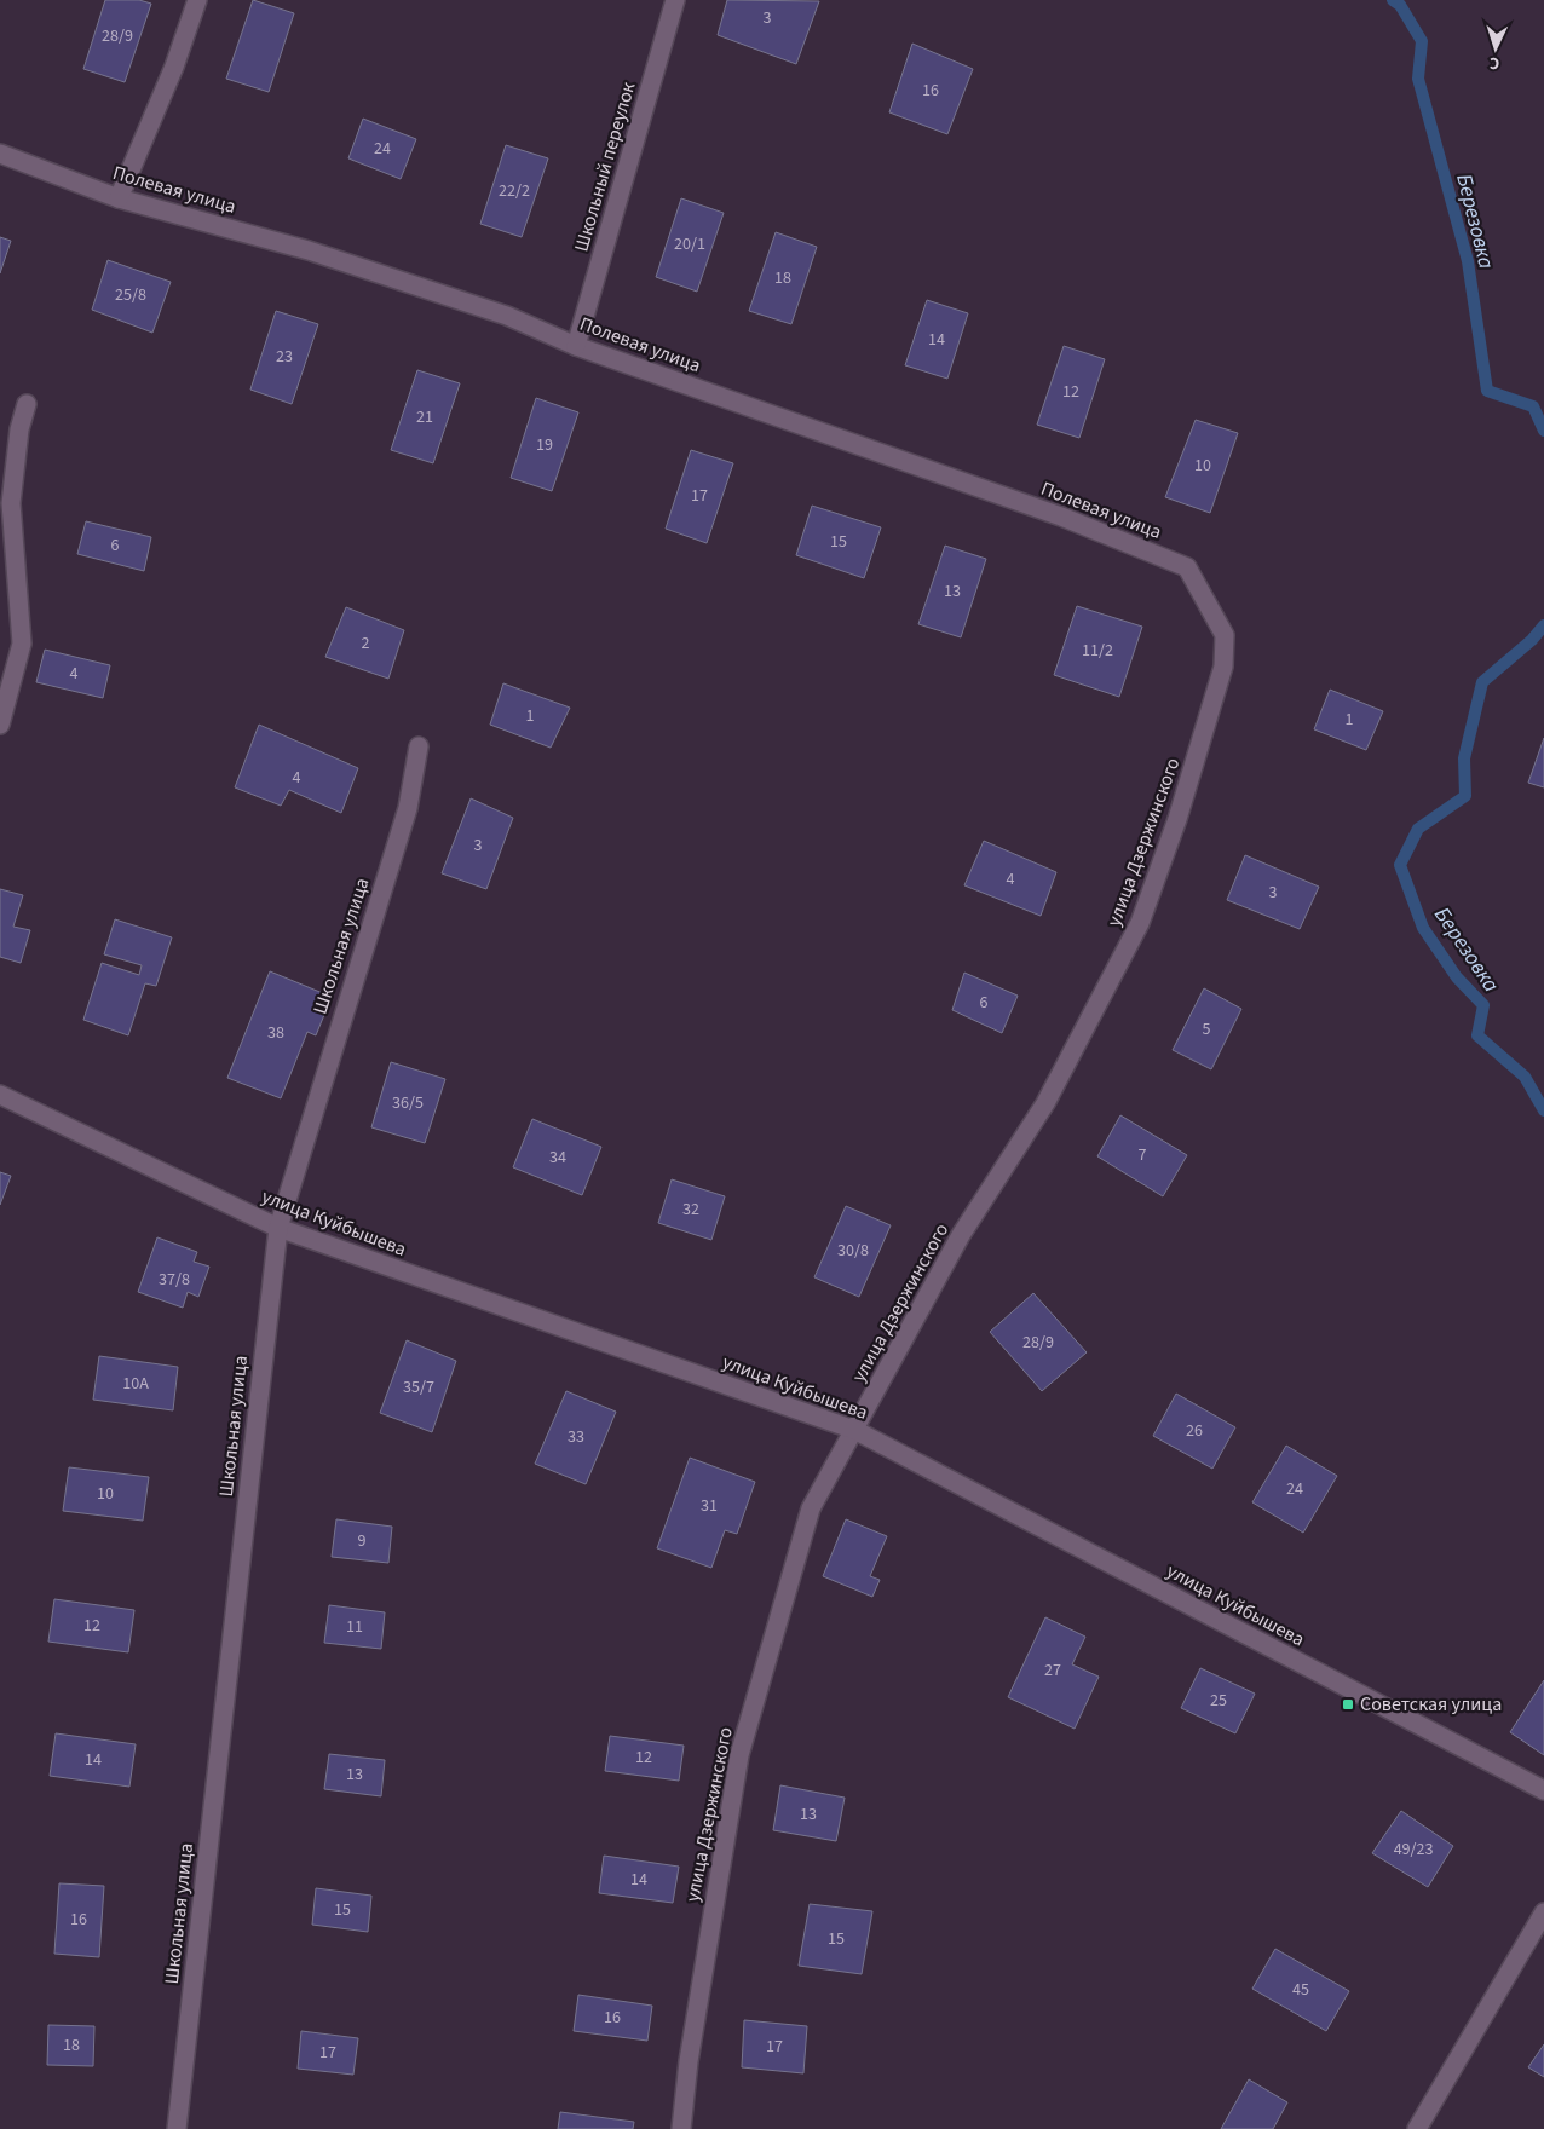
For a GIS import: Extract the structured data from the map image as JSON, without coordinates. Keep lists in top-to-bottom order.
{
  "streets": {
    "street": [
      "Школьный переулок",
      "Полевая улица",
      "улица Дзержинского",
      "Школьная улица",
      "улица Куйбышева"
    ]
  },
  "crossings": [
    ["Школьный переулок", "Полевая улица"],
    ["Полевая улица", "улица Дзержинского"],
    ["улица Дзержинского", "улица Куйбышева"],
    ["Школьная улица", "улица Куйбышева"]
  ],
  "water": ["Березовка"],
  "places": {
    "transit": ["Советская улица"]
  },
  "house_numbers": [
    "3",
    "28/9",
    "16",
    "24",
    "22/2",
    "20/1",
    "18",
    "25/8",
    "14",
    "23",
    "12",
    "21",
    "19",
    "10",
    "17",
    "15",
    "6",
    "13",
    "2",
    "11/2",
    "4",
    "1",
    "1",
    "4",
    "3",
    "4",
    "3",
    "6",
    "5",
    "38",
    "36/5",
    "7",
    "34",
    "32",
    "30/8",
    "37/8",
    "28/9",
    "10А",
    "35/7",
    "26",
    "33",
    "24",
    "10",
    "31",
    "9",
    "12",
    "11",
    "27",
    "25",
    "12",
    "14",
    "13",
    "13",
    "49/23",
    "14",
    "15",
    "16",
    "15",
    "45",
    "16",
    "18",
    "17",
    "17"
  ],
  "north": "bottom"
}
